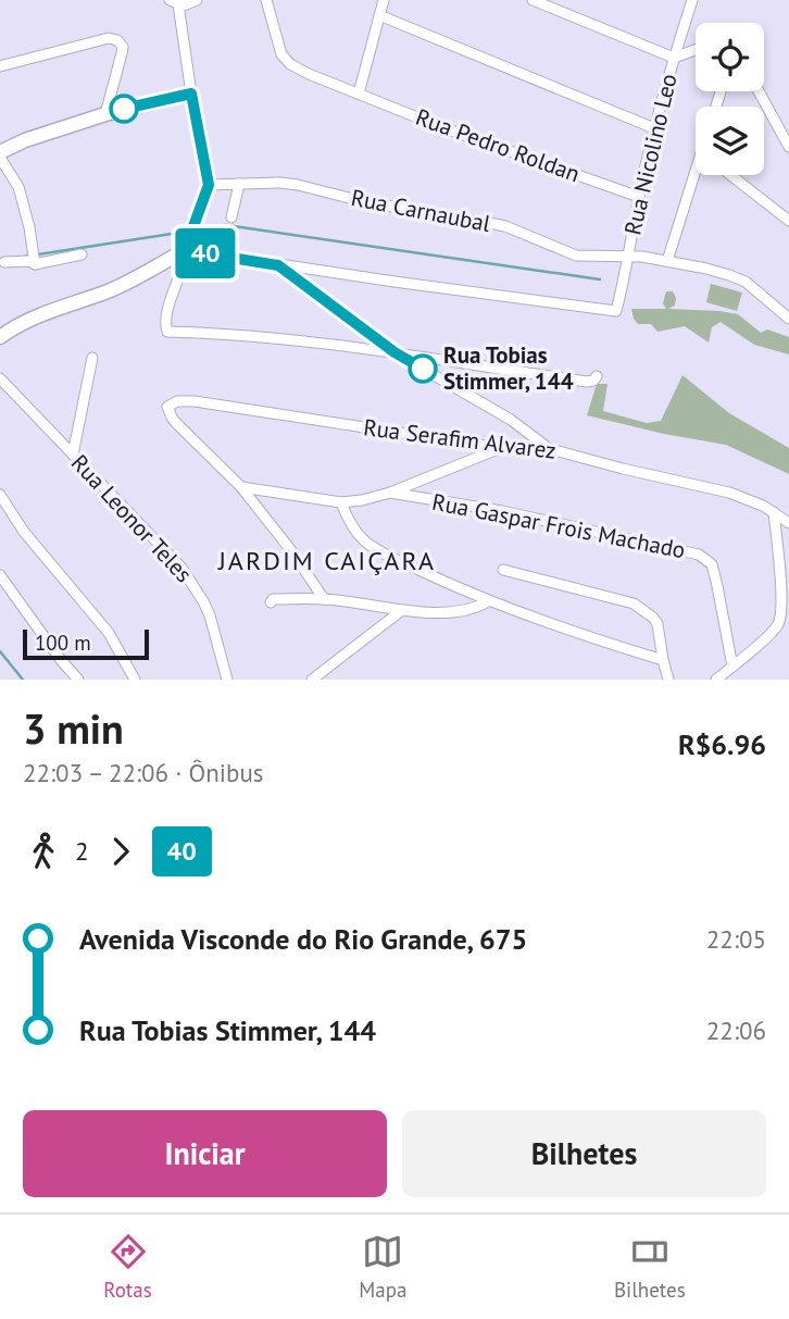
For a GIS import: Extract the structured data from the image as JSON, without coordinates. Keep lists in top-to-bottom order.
{
  "streets": {
    "street": [
      "Rua Pedro Roldan",
      "Rua Nicolino Leo",
      "Rua Carnaubal",
      "Rua Serafim Alvarez",
      "Rua Leonor Teles",
      "Rua Gaspar Frois Machado"
    ]
  },
  "crossings": [
    ["Rua Pedro Roldan", "Rua Nicolino Leo"],
    ["Rua Nicolino Leo", "Rua Carnaubal"]
  ],
  "districts": ["JARDIM CAIÇARA"],
  "places": ["Rua Tobias Stimmer, 144"],
  "lines": ["bus line 40"],
  "scale_bar": "100 m",
  "page": {
    "on_map": "40",
    "scale": "100 m",
    "heading": ["3 min", "22:03 – 22:06 · Ônibus", "R$6.96"],
    "legs": ["2", "40"],
    "list": [
      {
        "name": "Avenida Visconde do Rio Grande, 675",
        "value": "22:05"
      },
      {
        "name": "Rua Tobias Stimmer, 144",
        "value": "22:06"
      }
    ],
    "buttons": ["Iniciar", "Bilhetes"],
    "tabs": ["Rotas", "Mapa", "Bilhetes"]
  }
}
